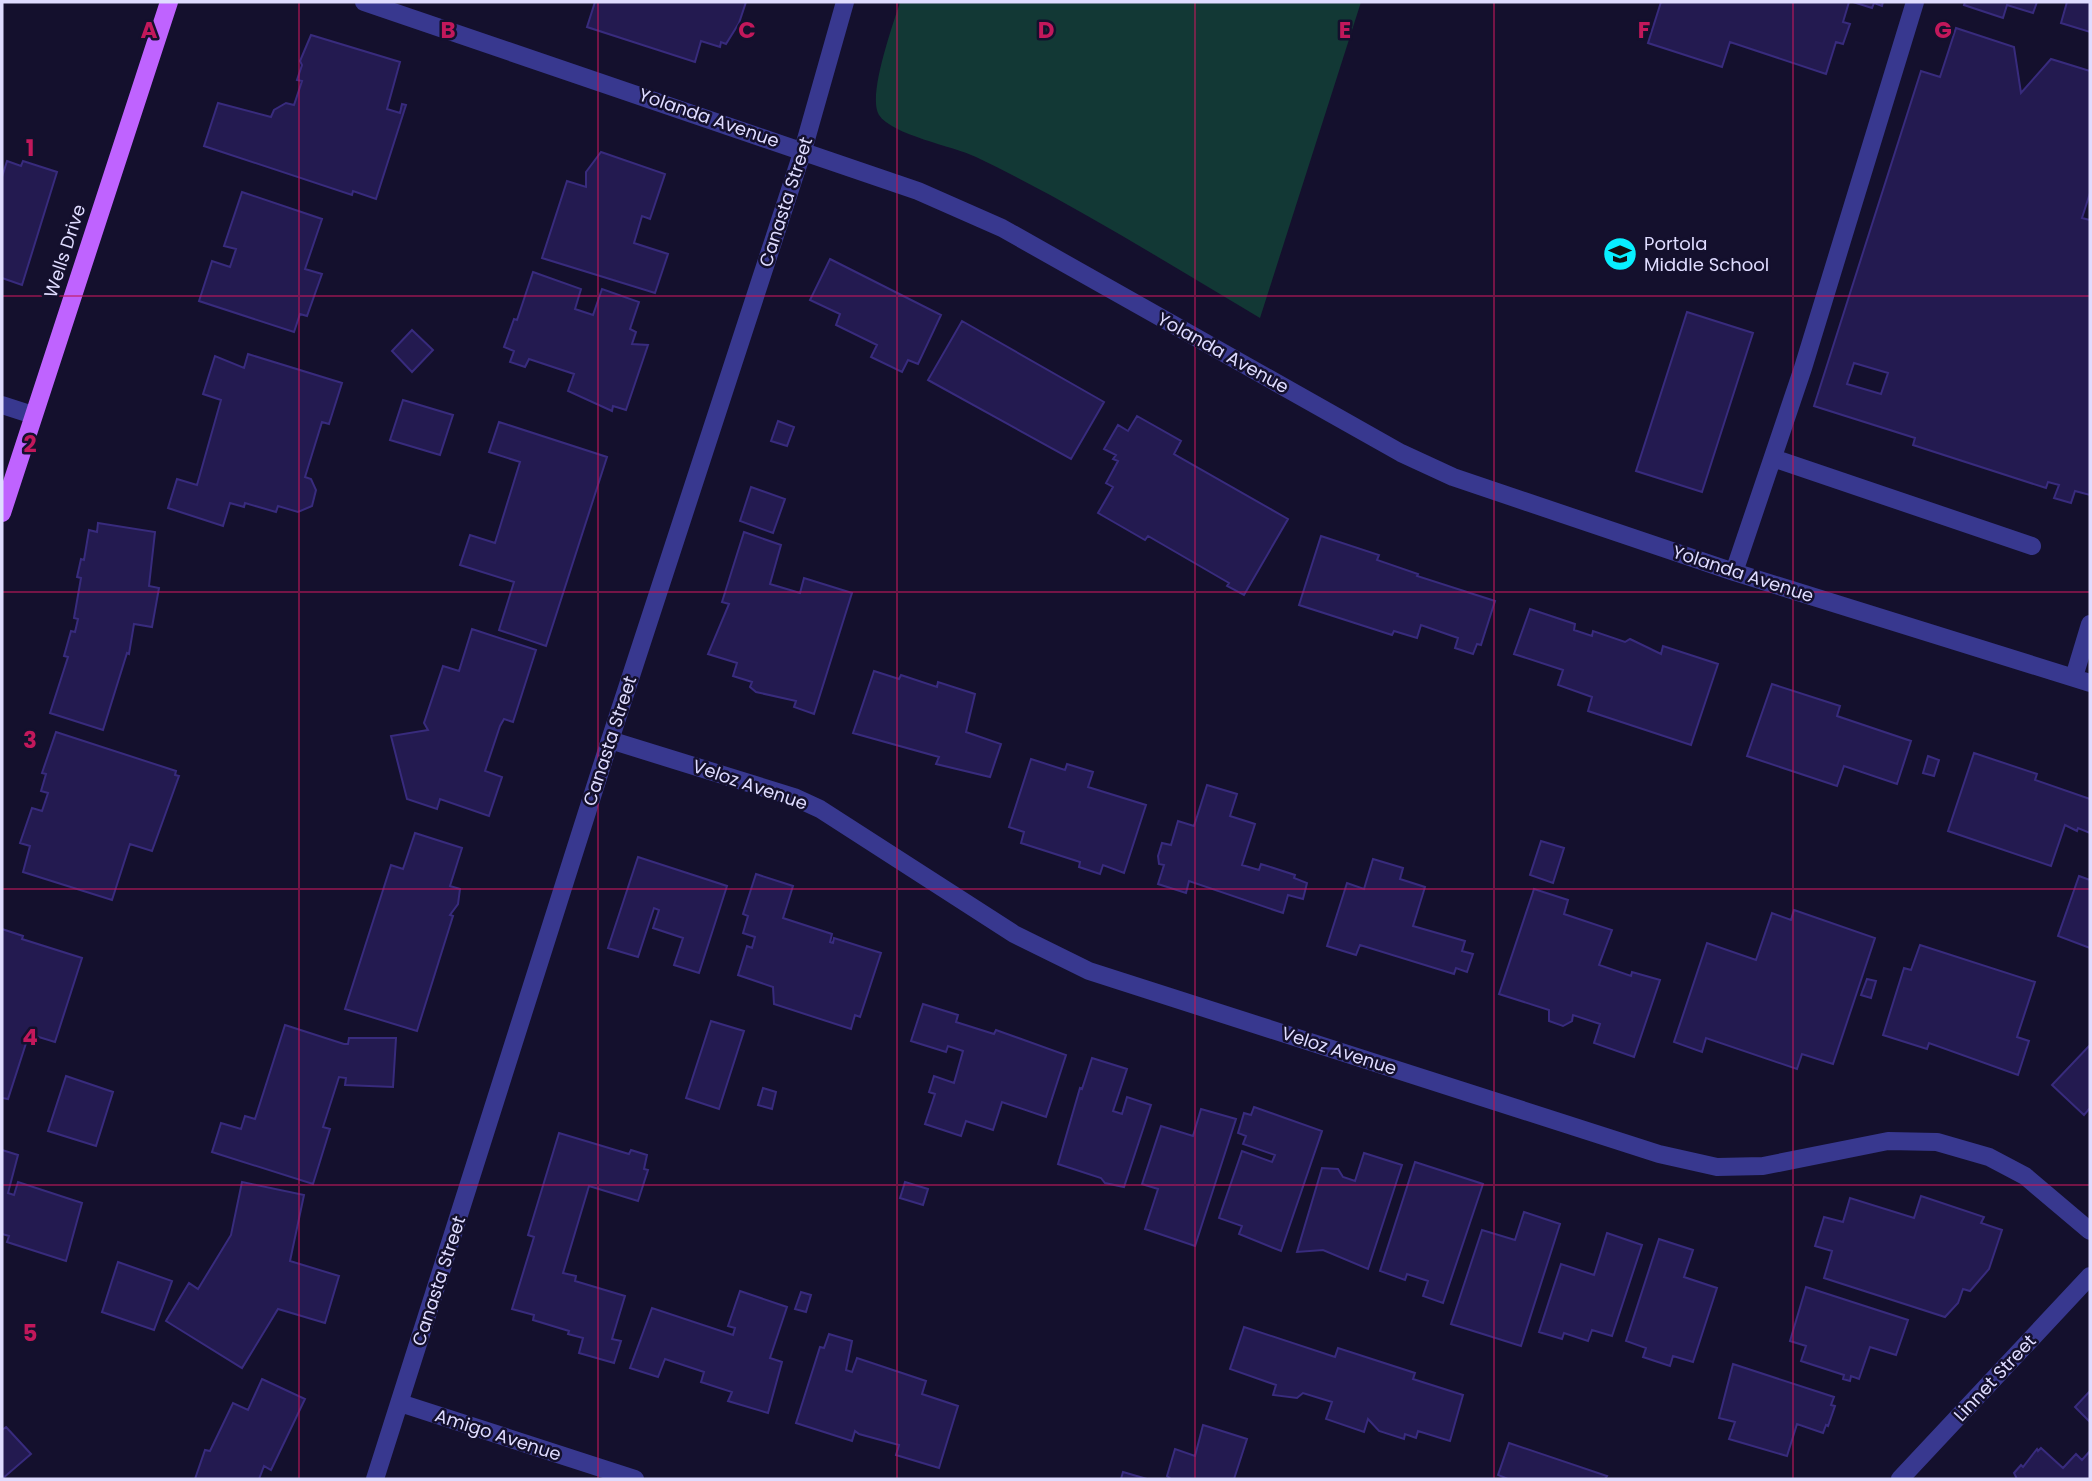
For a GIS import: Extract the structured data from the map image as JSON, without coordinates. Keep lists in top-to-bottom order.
{
  "streets": {
    "main road": ["Wells Drive"],
    "street": [
      "Yolanda Avenue",
      "Canasta Street",
      "Veloz Avenue",
      "Linnet Street",
      "Amigo Avenue"
    ]
  },
  "crossings": [
    ["Yolanda Avenue", "Canasta Street"],
    ["Canasta Street", "Veloz Avenue"],
    ["Canasta Street", "Amigo Avenue"]
  ],
  "places": {
    "school or university": ["Portola Middle School"]
  },
  "grid": {
    "columns": [
      "A",
      "B",
      "C",
      "D",
      "E",
      "F",
      "G"
    ],
    "rows": [
      "1",
      "2",
      "3",
      "4",
      "5"
    ]
  }
}
